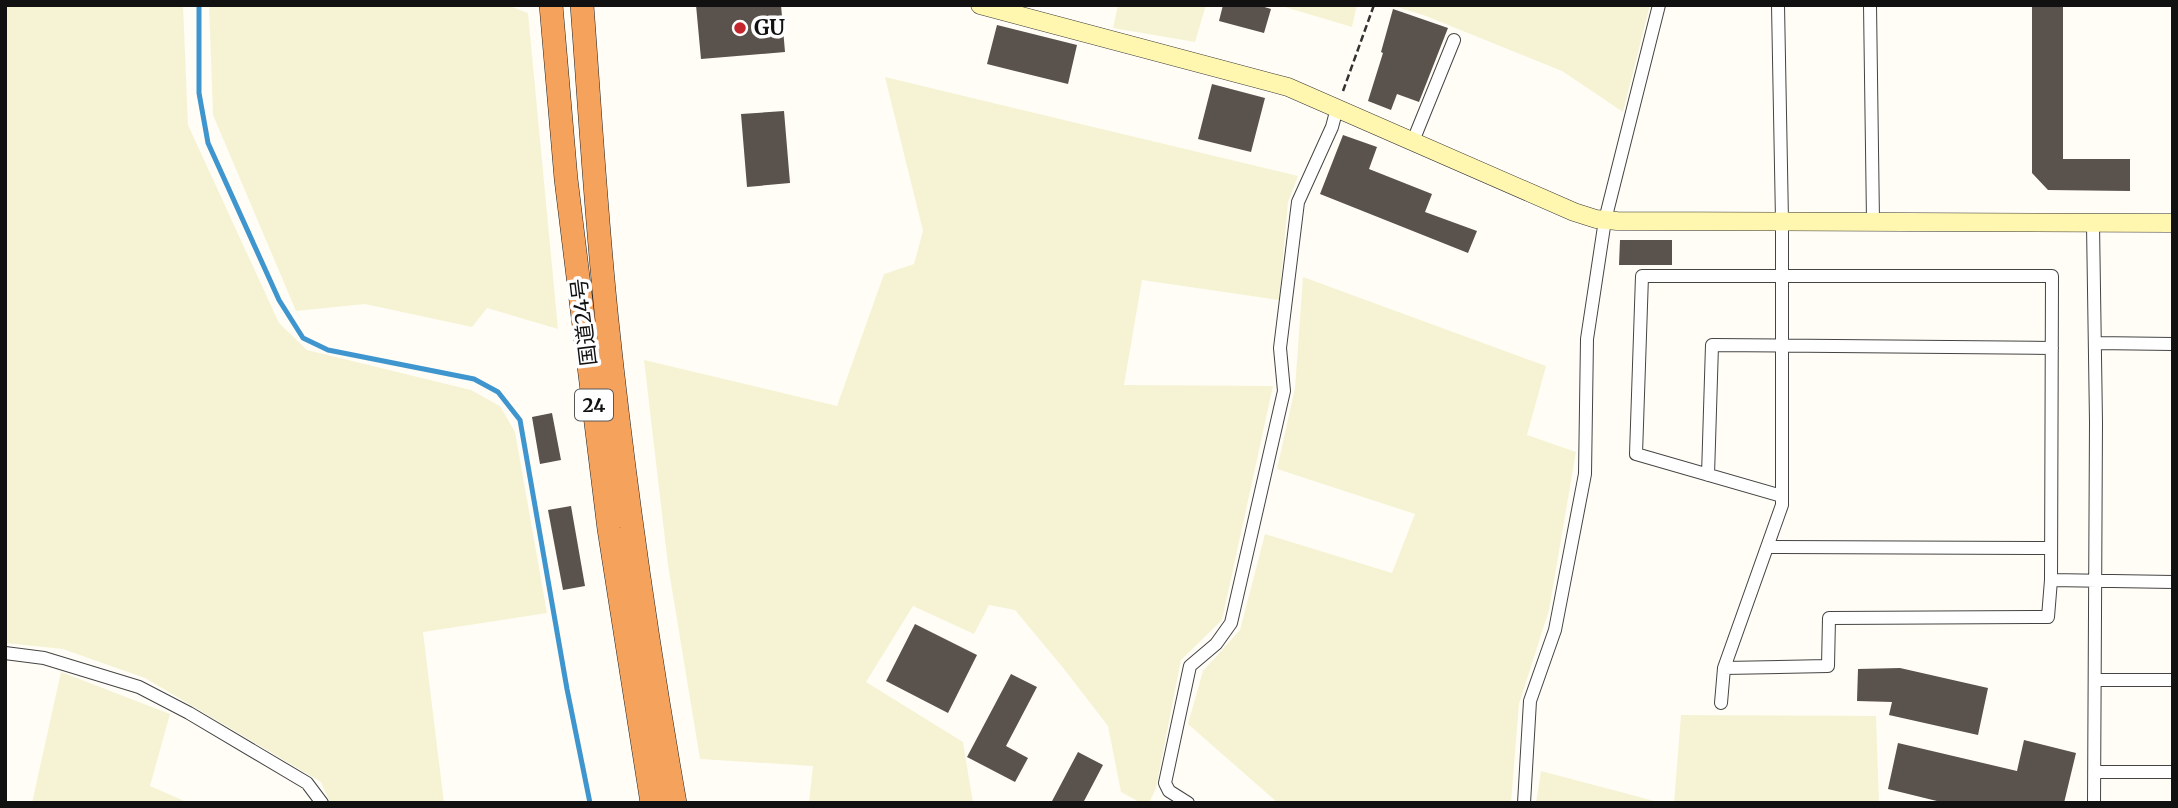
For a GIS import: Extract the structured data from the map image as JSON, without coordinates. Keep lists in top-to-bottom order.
{
  "streets": {
    "highway": ["国道24号", "24"]
  },
  "places": ["GU"]
}
